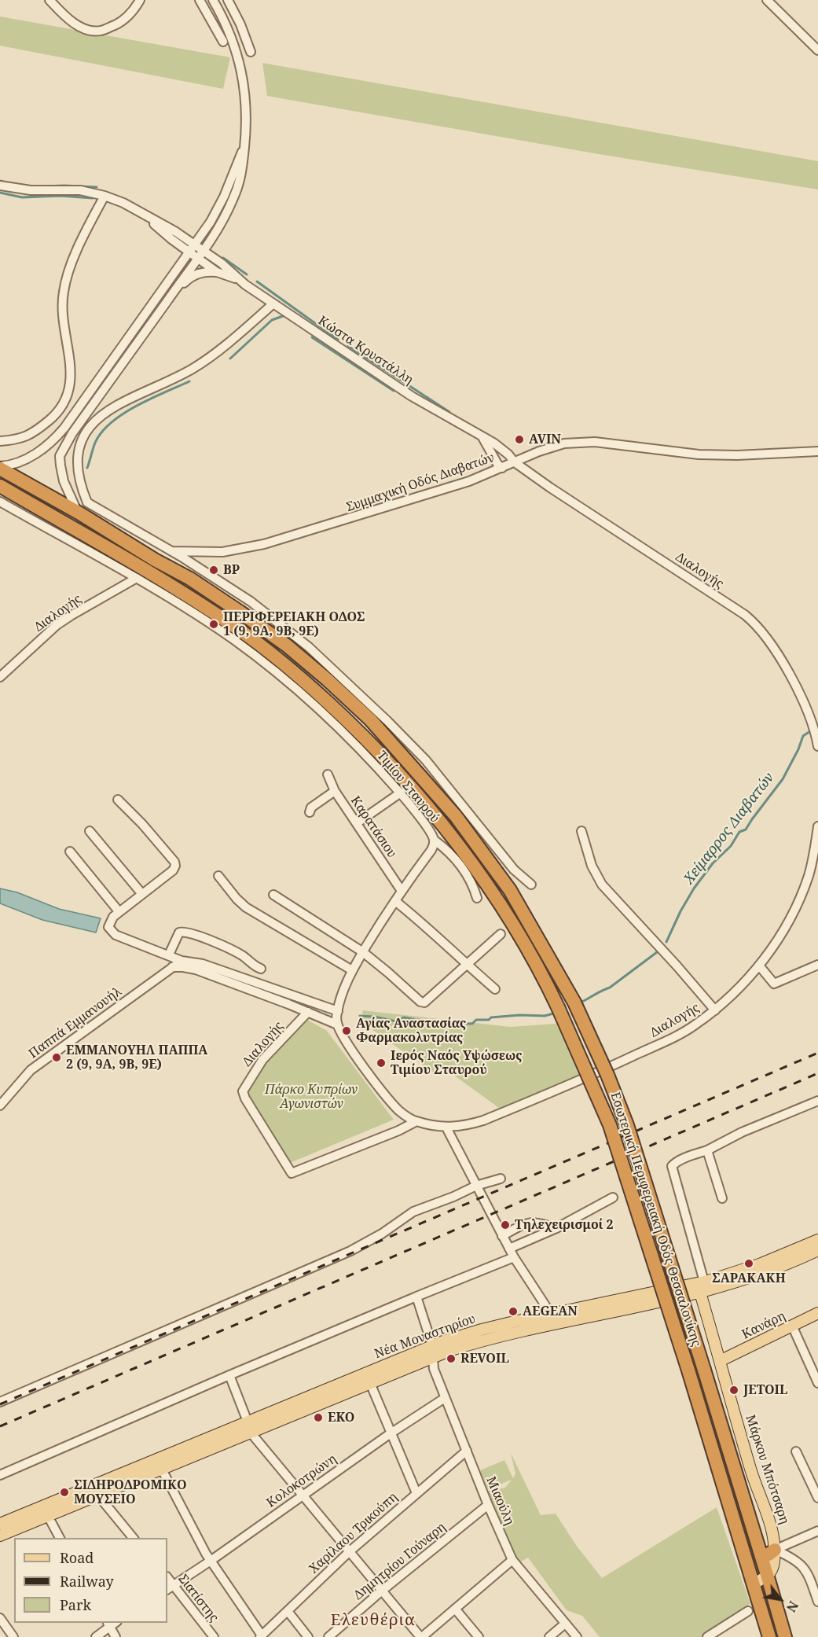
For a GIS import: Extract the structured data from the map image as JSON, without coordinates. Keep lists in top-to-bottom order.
{
  "streets": {
    "highway": ["Εσωτερική Περιφερειακή Οδός Θεσσαλονίκης"],
    "main road": ["Κανάρη", "Νέα Μοναστηρίου", "Μάρκου Μπότσαρη"],
    "street": [
      "Κώστα Κρυστάλλη",
      "Συμμαχική Οδός Διαβατών",
      "Διαλογής",
      "Τιμίου Σταυρού",
      "Καρατάσιου",
      "Παππά Εμμανουήλ",
      "Κολοκοτρώνη",
      "Μιαούλη",
      "Χαρίλαου Τρικούπη",
      "Δημητρίου Γούναρη",
      "Σιατίστης"
    ]
  },
  "crossings": [
    ["Κώστα Κρυστάλλη", "Συμμαχική Οδός Διαβατών"],
    ["Κώστα Κρυστάλλη", "Διαλογής"],
    ["Συμμαχική Οδός Διαβατών", "Διαλογής"],
    ["Διαλογής", "Τιμίου Σταυρού"],
    ["Τιμίου Σταυρού", "Καρατάσιου"],
    ["Εσωτερική Περιφερειακή Οδός Θεσσαλονίκης", "Μάρκου Μπότσαρη"],
    ["Κανάρη", "Μάρκου Μπότσαρη"],
    ["Νέα Μοναστηρίου", "Μάρκου Μπότσαρη"],
    ["Νέα Μοναστηρίου", "Μιαούλη"],
    ["Κολοκοτρώνη", "Μιαούλη"],
    ["Κολοκοτρώνη", "Σιατίστης"],
    ["Μιαούλη", "Χαρίλαου Τρικούπη"],
    ["Μιαούλη", "Δημητρίου Γούναρη"]
  ],
  "districts": ["Ελευθέρια"],
  "water": ["Χείμαρρος Διαβατών"],
  "parks": ["Πάρκο Κυπρίων Αγωνιστών"],
  "places": [
    "AVIN",
    "BP",
    "ΠΕΡΙΦΕΡΕΙΑΚΗ ΟΔΟΣ 1 (9, 9Α, 9Β, 9Ε)",
    "Αγίας Αναστασίας Φαρμακολυτρίας",
    "ΕΜΜΑΝΟΥΗΛ ΠΑΠΠΑ 2 (9, 9Α, 9Β, 9Ε)",
    "Ιερός Ναός Υψώσεως Τιμίου Σταυρού",
    "Τηλεχειρισμοί 2",
    "ΣΑΡΑΚΑΚΗ",
    "AEGEAN",
    "REVOIL",
    "JETOIL",
    "EKO",
    "ΣΙΔΗΡΟΔΡΟΜΙΚΟ ΜΟΥΣΕΙΟ"
  ],
  "legend": ["Road", "Railway", "Park"],
  "north": "bottom right"
}
